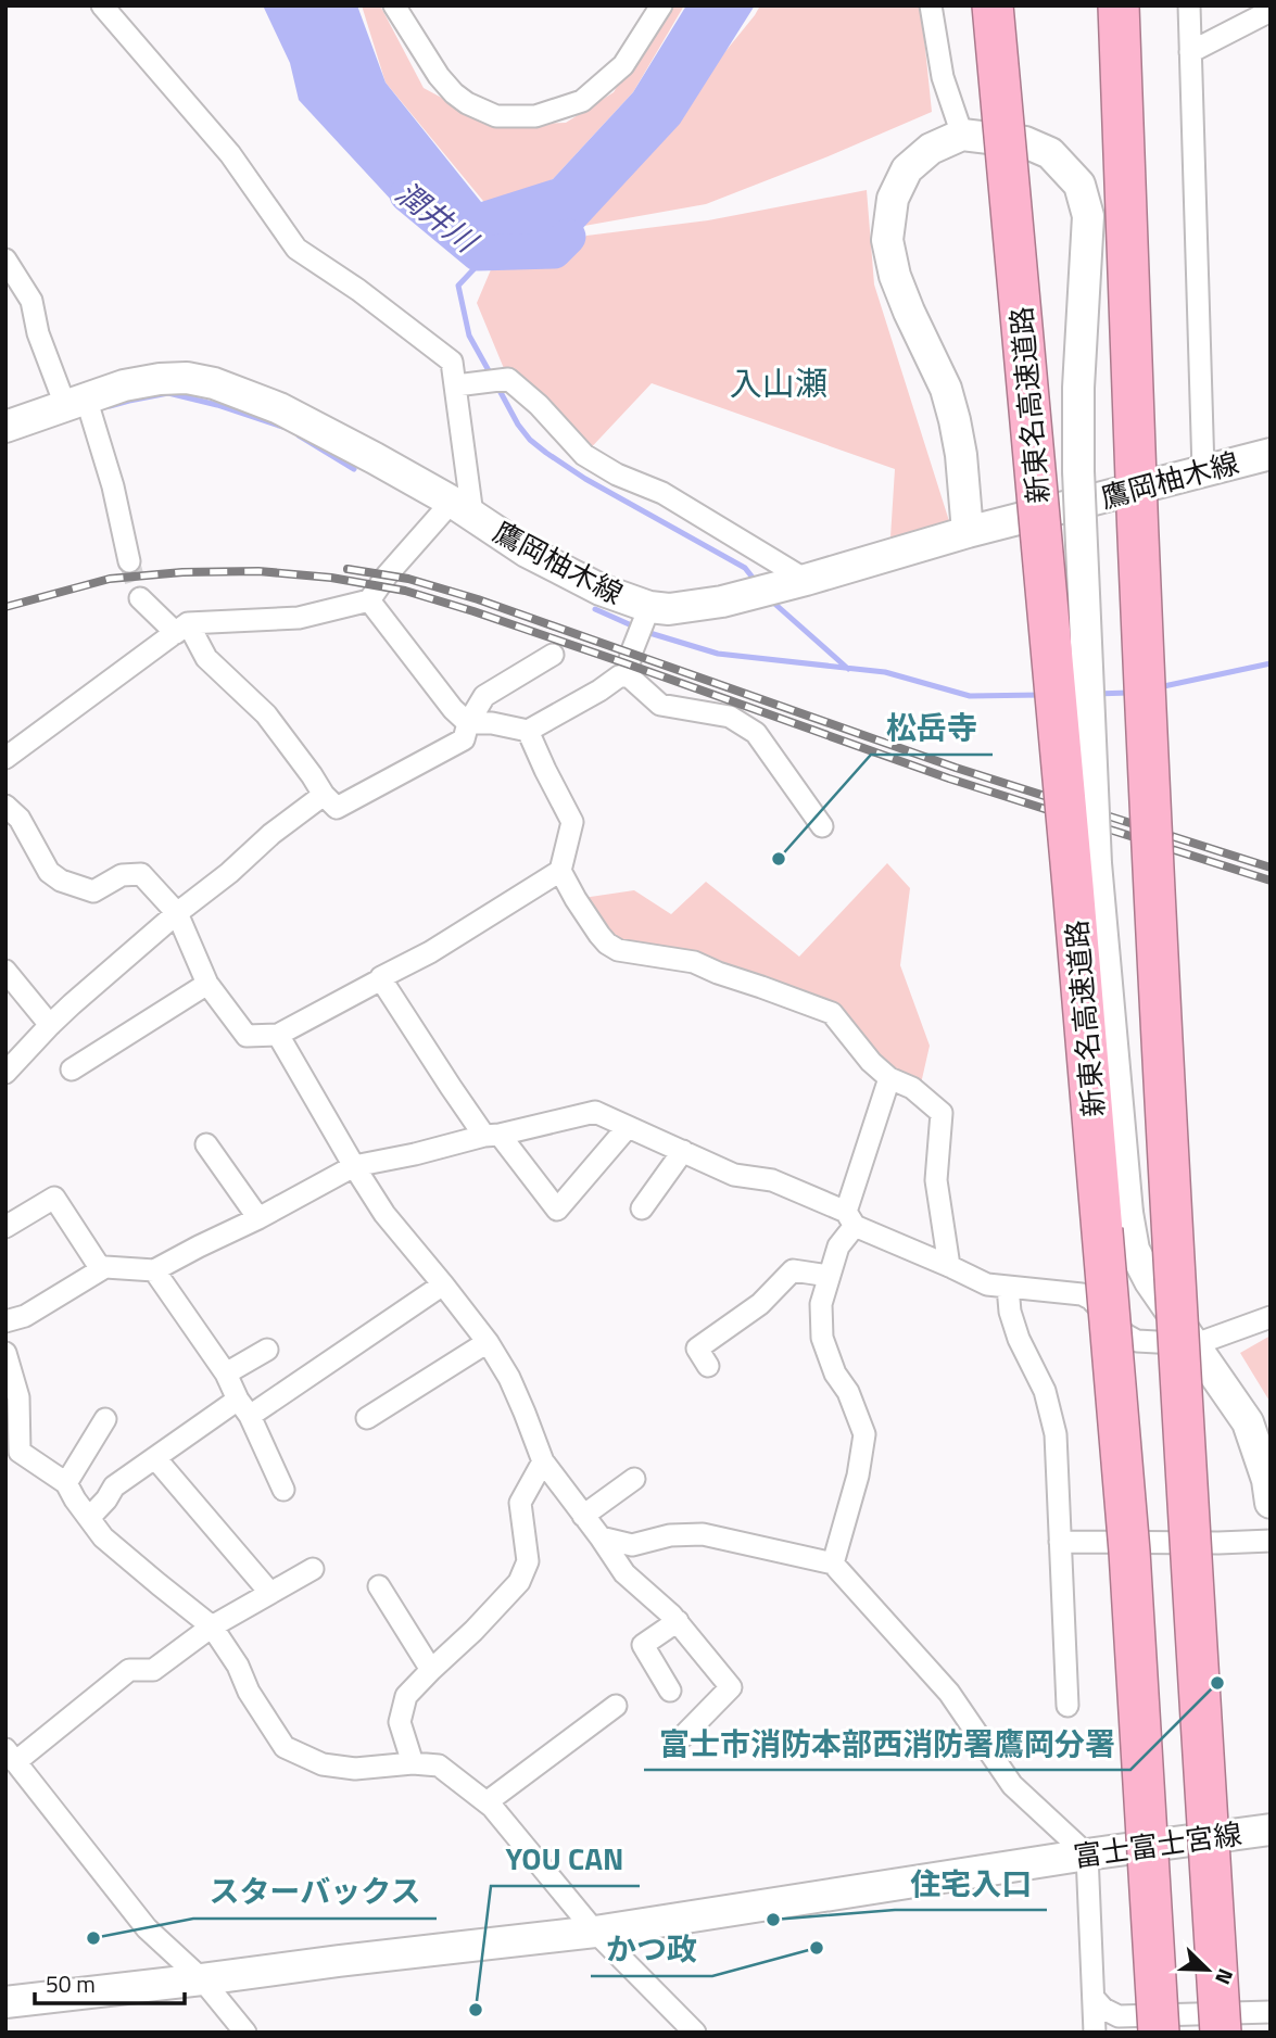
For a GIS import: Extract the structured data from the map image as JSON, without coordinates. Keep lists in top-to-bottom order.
{
  "streets": {
    "highway": ["新東名高速道路"],
    "main road": ["鷹岡柚木線", "富士富士宮線"]
  },
  "districts": ["入山瀬"],
  "water": ["潤井川"],
  "places": [
    "松岳寺",
    "富士市消防本部西消防署鷹岡分署",
    "住宅入口",
    "スターバックス",
    "かつ政",
    "YOU CAN"
  ],
  "scale_bar": "50 m",
  "north": "bottom right"
}
